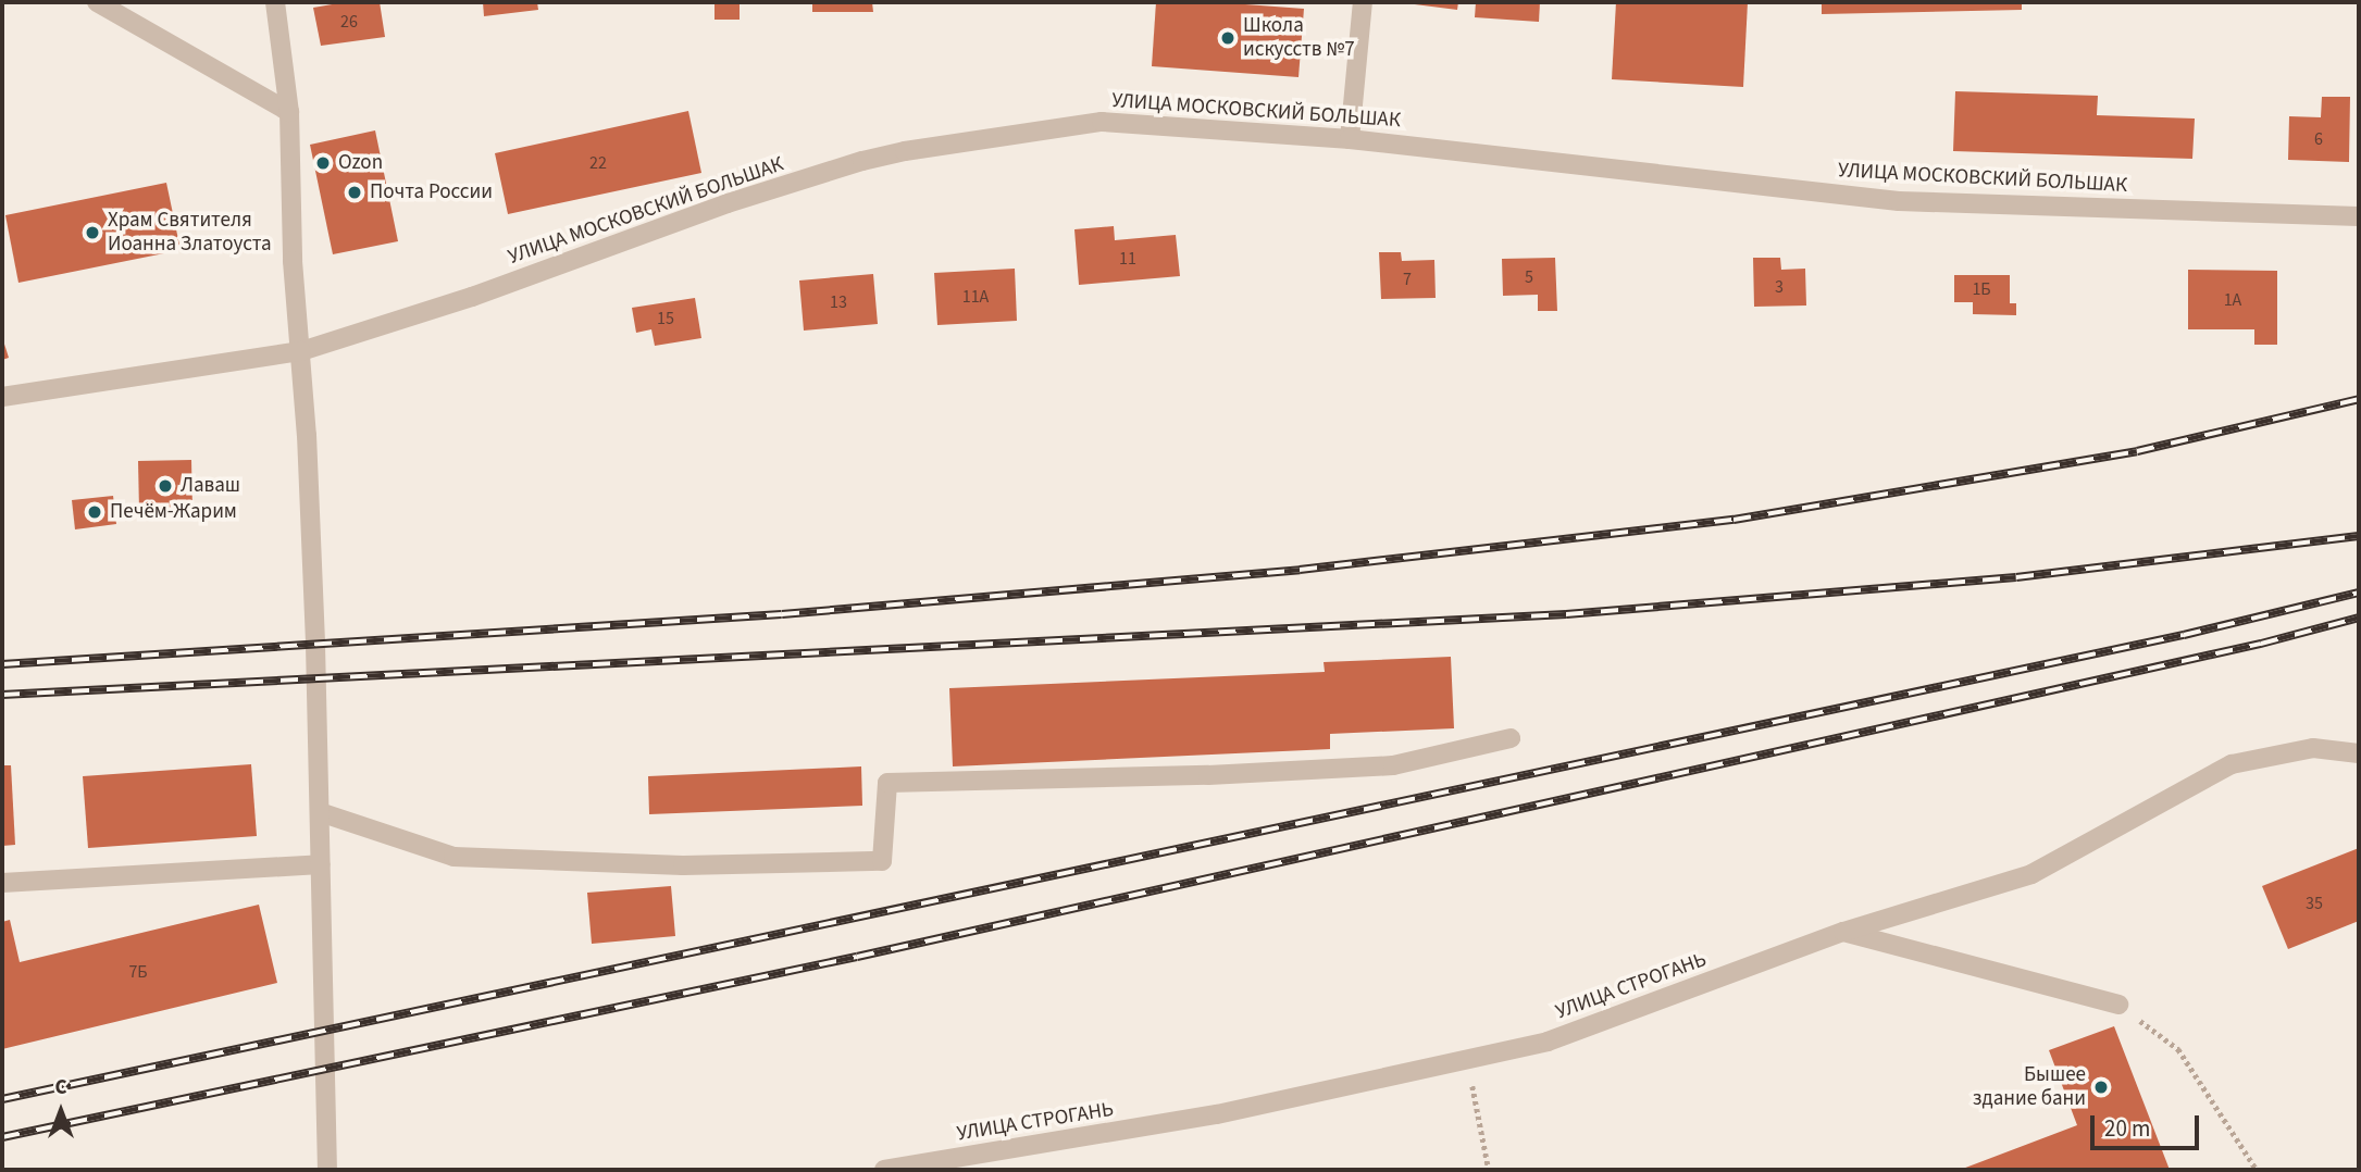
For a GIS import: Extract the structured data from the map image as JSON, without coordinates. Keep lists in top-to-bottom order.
{
  "streets": {
    "street": ["УЛИЦА МОСКОВСКИЙ БОЛЬШАК", "УЛИЦА СТРОГАНЬ"]
  },
  "places": [
    "Школа искусств №7",
    "Ozon",
    "Почта России",
    "Храм Святителя Иоанна Златоуста",
    "Лаваш",
    "Печём-Жарим",
    "Бышее здание бани"
  ],
  "house_numbers": [
    "26",
    "6",
    "22",
    "11",
    "5",
    "7",
    "3",
    "1Б",
    "11А",
    "1А",
    "13",
    "15",
    "35",
    "7Б"
  ],
  "scale_bar": "20 m",
  "north": "top"
}
